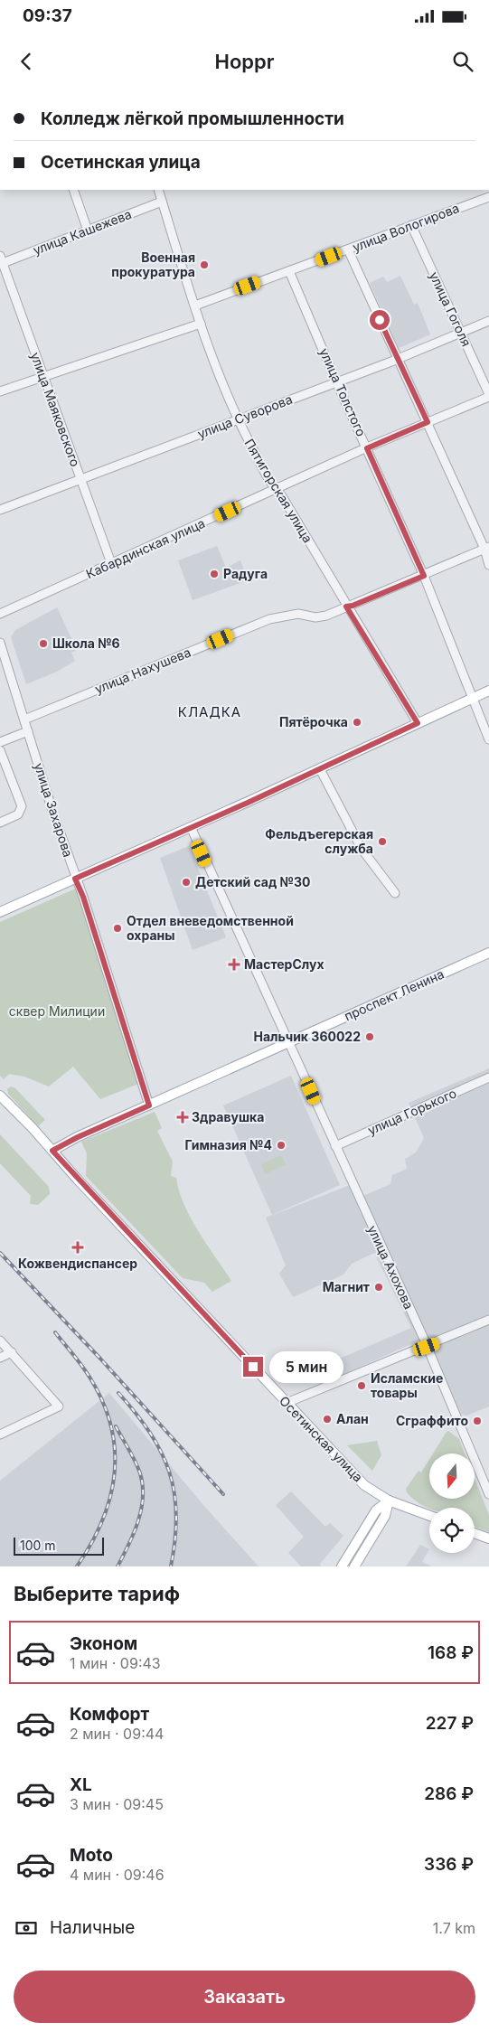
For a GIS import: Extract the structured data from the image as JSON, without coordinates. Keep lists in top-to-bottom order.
{
  "streets": {
    "main road": ["проспект Ленина", "Осетинская улица"],
    "street": [
      "улица Вологирова",
      "улица Кашежева",
      "улица Гоголя",
      "улица Толстого",
      "улица Маяковского",
      "улица Суворова",
      "Пятигорская улица",
      "Кабардинская улица",
      "улица Нахушева",
      "улица Захарова",
      "улица Горького",
      "улица Ахохова"
    ]
  },
  "crossings": [
    ["улица Вологирова", "улица Гоголя"],
    ["улица Вологирова", "улица Толстого"],
    ["улица Вологирова", "Пятигорская улица"],
    ["улица Кашежева", "улица Маяковского"],
    ["улица Кашежева", "Пятигорская улица"],
    ["улица Гоголя", "улица Суворова"],
    ["улица Гоголя", "Кабардинская улица"],
    ["улица Толстого", "улица Суворова"],
    ["улица Толстого", "Кабардинская улица"],
    ["улица Толстого", "улица Нахушева"],
    ["улица Маяковского", "улица Суворова"],
    ["улица Маяковского", "Кабардинская улица"],
    ["улица Суворова", "Пятигорская улица"],
    ["Пятигорская улица", "Кабардинская улица"],
    ["Пятигорская улица", "улица Нахушева"],
    ["улица Нахушева", "улица Захарова"],
    ["улица Захарова", "проспект Ленина"],
    ["проспект Ленина", "улица Ахохова"],
    ["проспект Ленина", "Осетинская улица"],
    ["улица Горького", "улица Ахохова"]
  ],
  "districts": ["КЛАДКА"],
  "parks": ["сквер Милиции"],
  "places": {
    "other": [
      "Военная прокуратура",
      "Радуга",
      "Школа №6",
      "Пятёрочка",
      "Фельдъегерская служба",
      "Детский сад №30",
      "Отдел вневедомственной охраны",
      "Нальчик 360022",
      "Гимназия №4",
      "Магнит",
      "Исламские товары",
      "Алан",
      "Сграффито"
    ],
    "health": ["МастерСлух", "Здравушка", "Кожвендиспансер"]
  },
  "scale_bar": "100 m",
  "north": "bottom",
  "page": {
    "status": "09:37",
    "header": "Hoppr",
    "banner": ["Колледж лёгкой промышленности", "Осетинская улица"],
    "bubble": "5 мин",
    "scale": "100 m",
    "heading": "Выберите тариф",
    "list": [
      {
        "name": "Эконом",
        "note": "1 мин · 09:43",
        "value": "168 ₽"
      },
      {
        "name": "Комфорт",
        "note": "2 мин · 09:44",
        "value": "227 ₽"
      },
      {
        "name": "XL",
        "note": "3 мин · 09:45",
        "value": "286 ₽"
      },
      {
        "name": "Moto",
        "note": "4 мин · 09:46",
        "value": "336 ₽"
      }
    ],
    "pay": ["Наличные", "1.7 km"],
    "buttons": "Заказать"
  }
}
